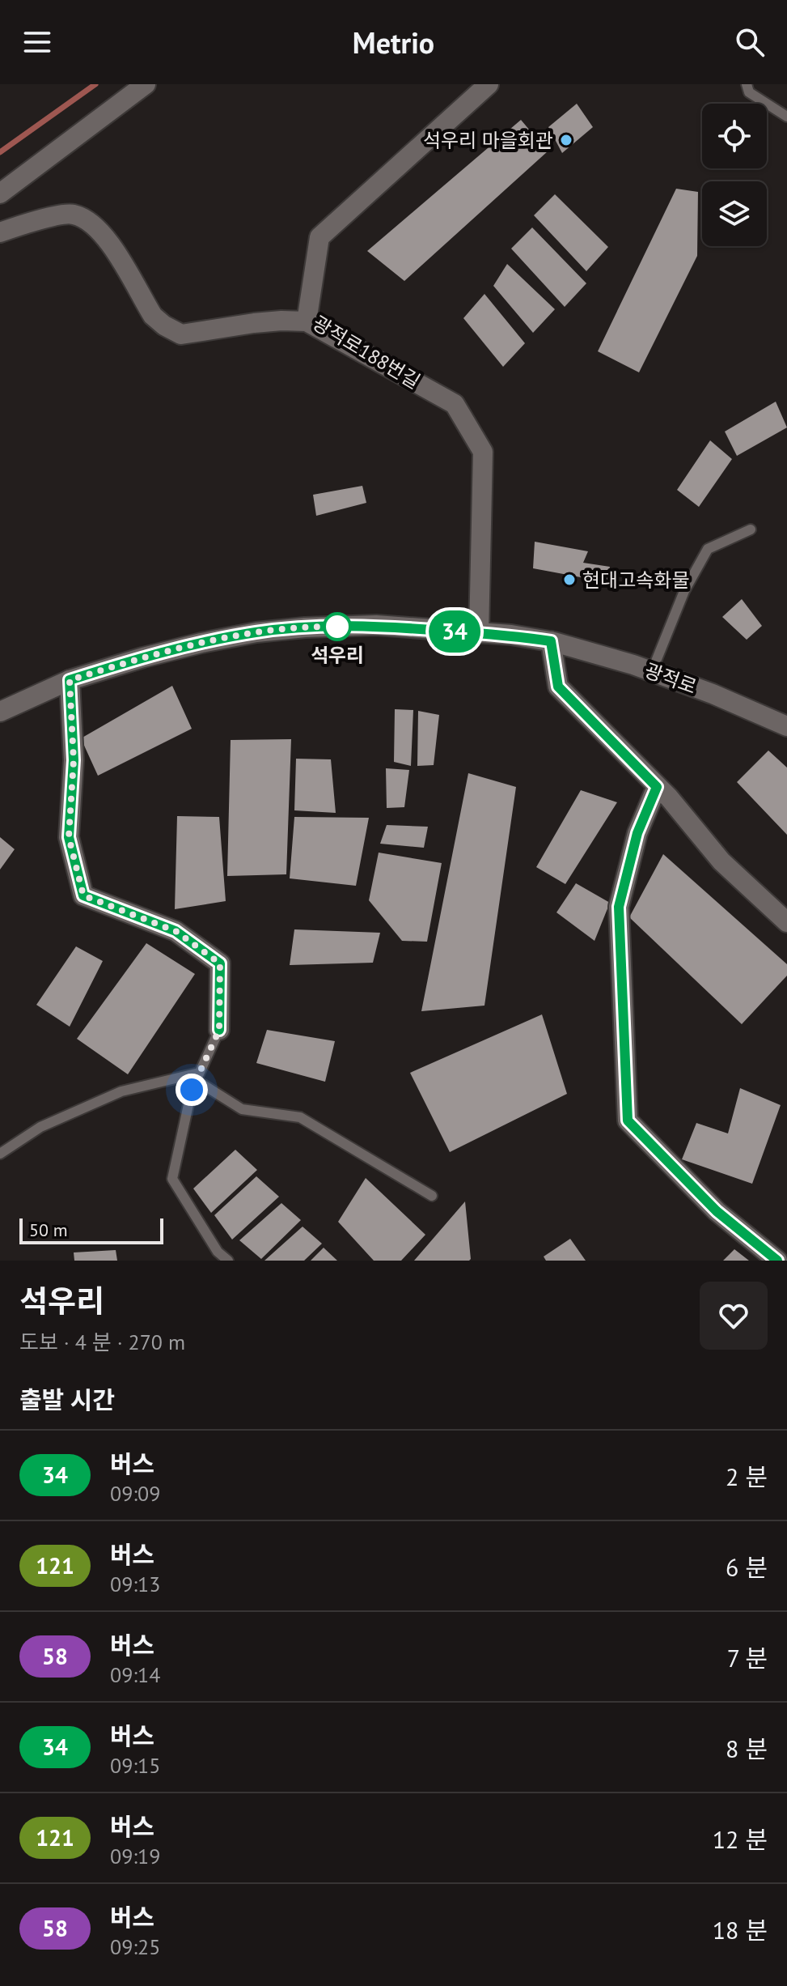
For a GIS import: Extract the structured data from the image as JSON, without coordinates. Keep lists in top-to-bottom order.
{
  "streets": {
    "street": ["광적로188번길", "광적로"]
  },
  "crossings": [
    ["광적로188번길", "광적로"]
  ],
  "places": ["석우리 마을회관", "현대고속화물", "석우리"],
  "lines": ["bus line 34"],
  "scale_bar": "50 m",
  "page": {
    "header": "Metrio",
    "on_map": "34",
    "scale": "50 m",
    "heading": [
      ["석우리", "도보 · 4 분 · 270 m"],
      "출발 시간"
    ],
    "list": [
      {
        "mark": "34",
        "name": "버스",
        "note": "09:09",
        "value": "2 분"
      },
      {
        "mark": "121",
        "name": "버스",
        "note": "09:13",
        "value": "6 분"
      },
      {
        "mark": "58",
        "name": "버스",
        "note": "09:14",
        "value": "7 분"
      },
      {
        "mark": "34",
        "name": "버스",
        "note": "09:15",
        "value": "8 분"
      },
      {
        "mark": "121",
        "name": "버스",
        "note": "09:19",
        "value": "12 분"
      },
      {
        "mark": "58",
        "name": "버스",
        "note": "09:25",
        "value": "18 분"
      }
    ]
  }
}
